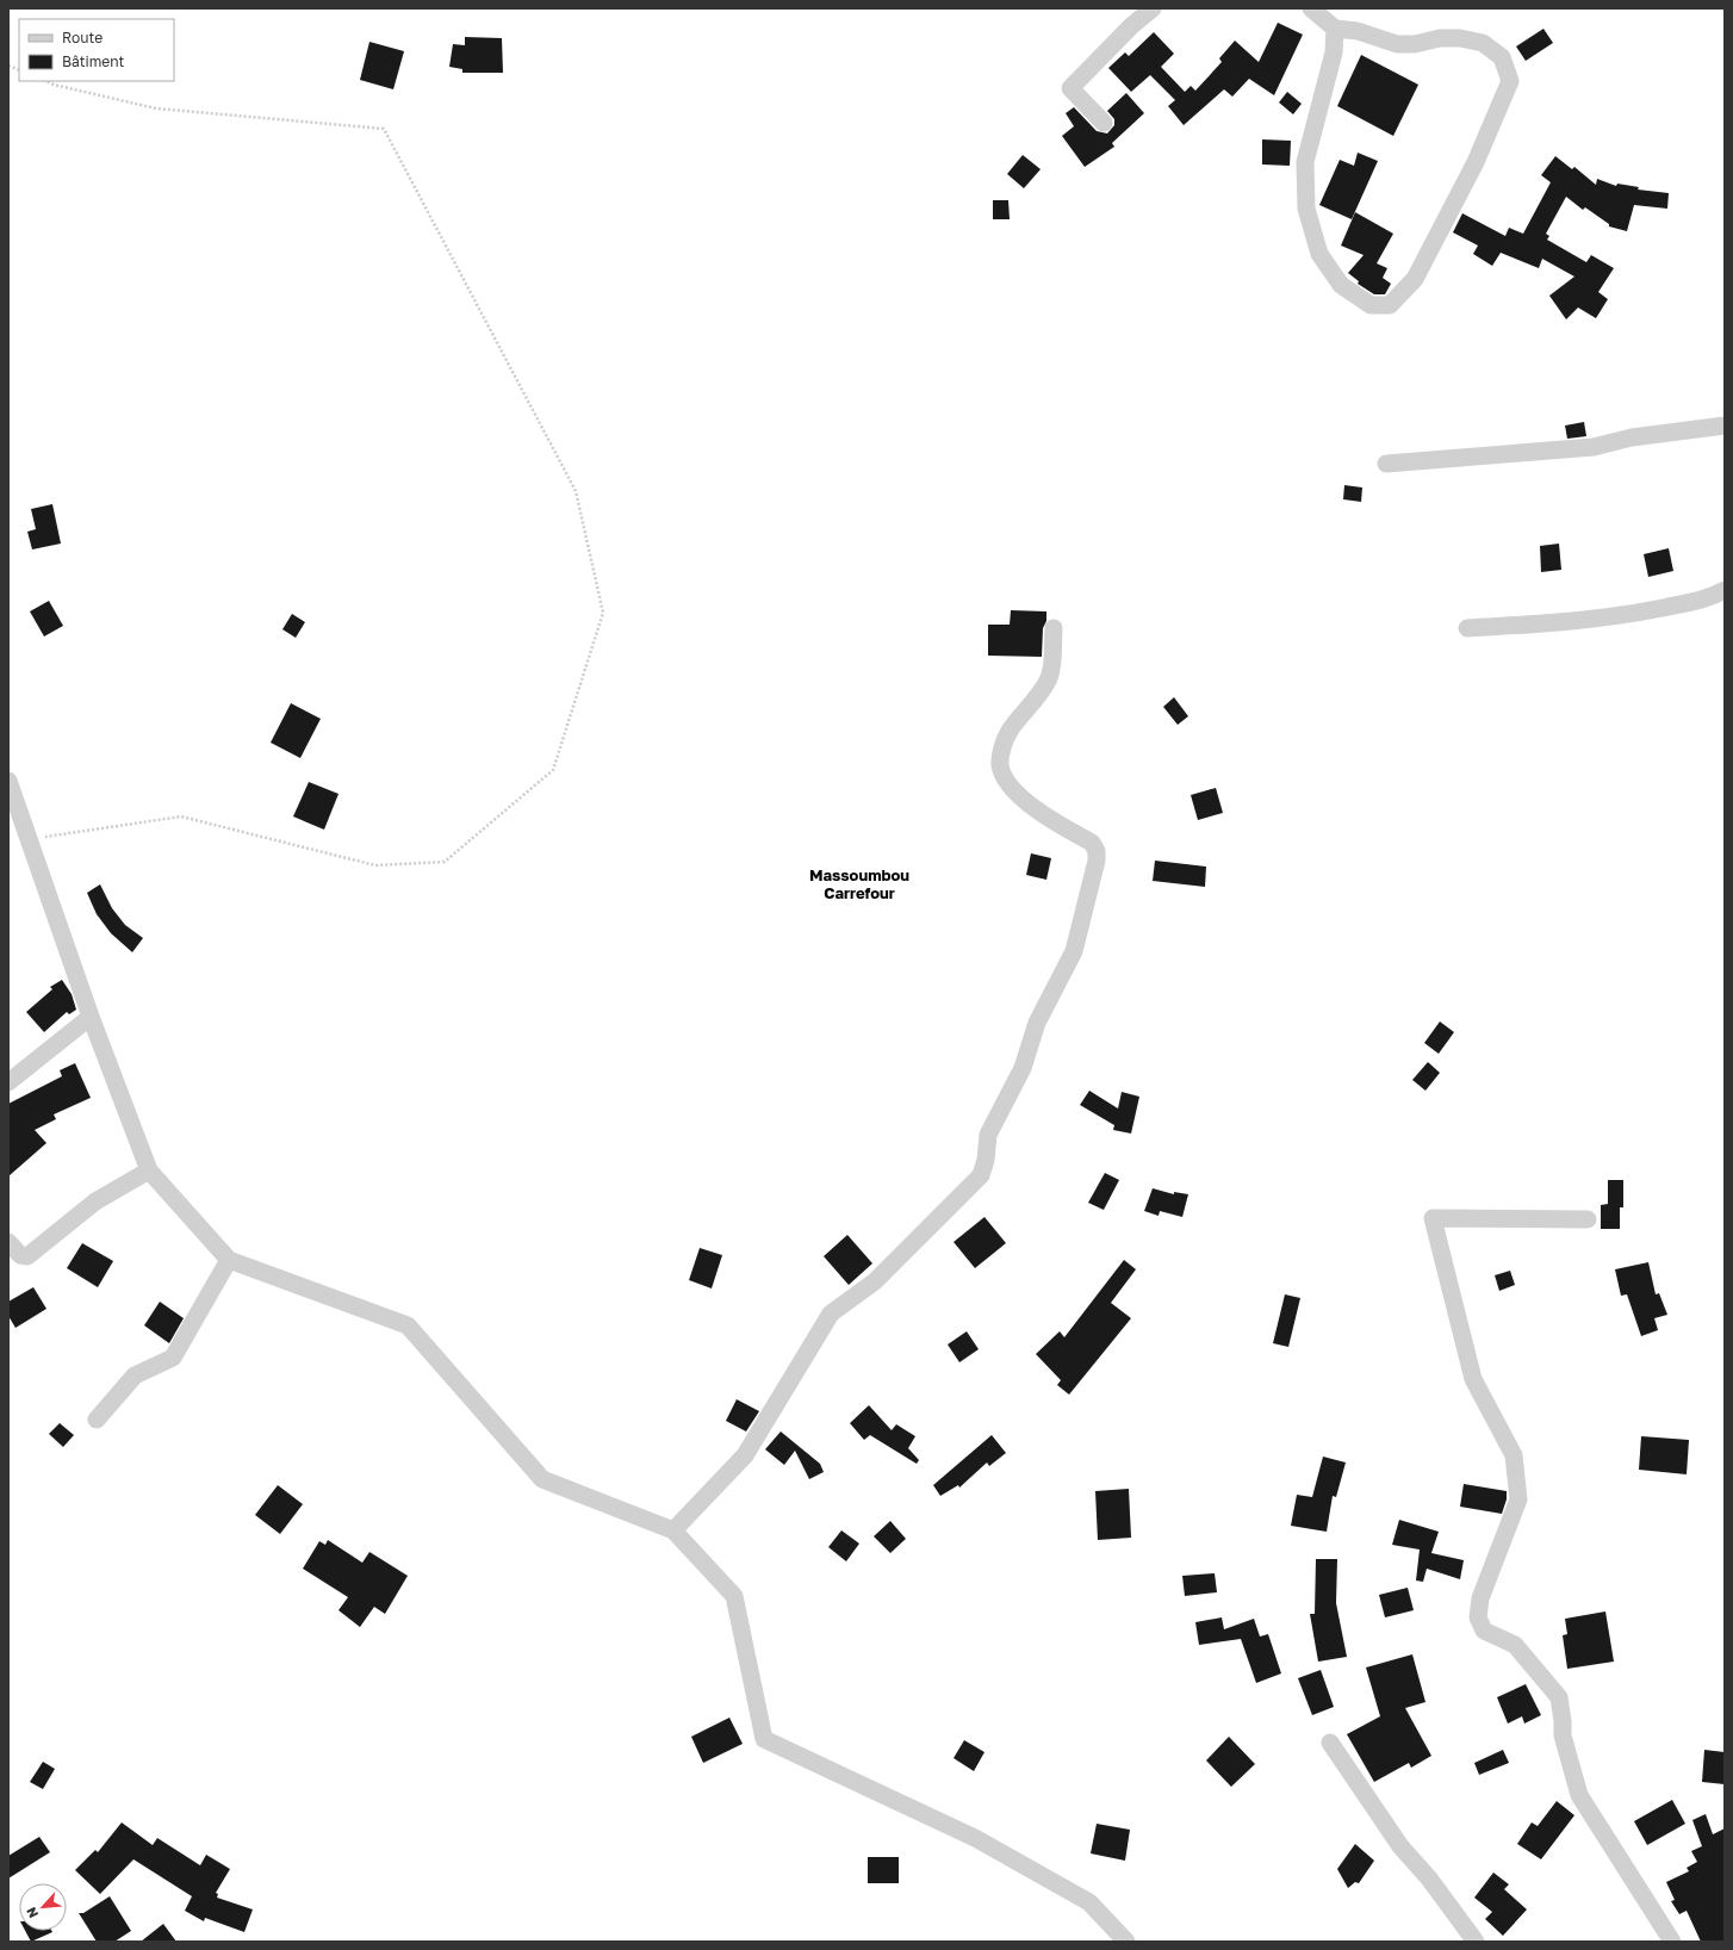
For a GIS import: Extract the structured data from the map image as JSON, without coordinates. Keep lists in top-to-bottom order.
{
  "districts": ["Massoumbou Carrefour"],
  "legend": ["Route", "Bâtiment"],
  "north": "bottom left"
}
